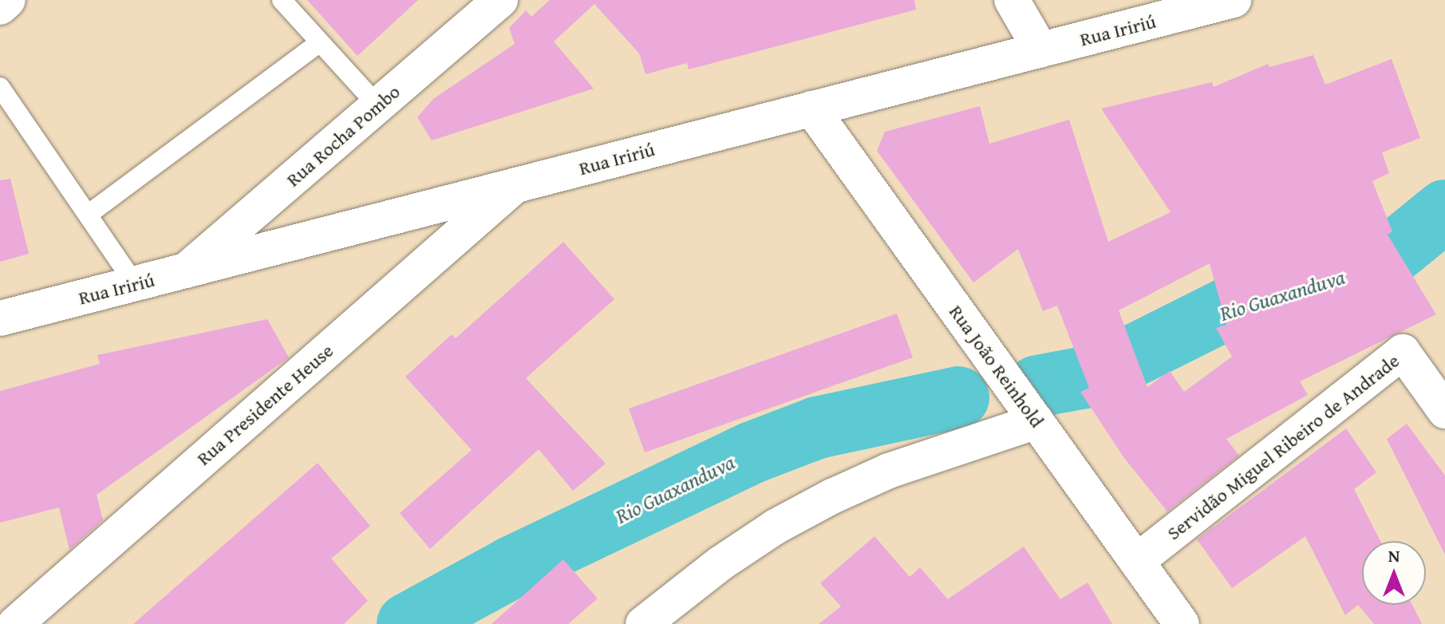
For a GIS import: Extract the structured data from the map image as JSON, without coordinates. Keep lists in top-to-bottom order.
{
  "streets": {
    "street": [
      "Rua Iririú",
      "Rua Rocha Pombo",
      "Rua João Reinhold",
      "Rua Presidente Heuse",
      "Servidão Miguel Ribeiro de Andrade"
    ]
  },
  "crossings": [
    ["Rua Iririú", "Rua Rocha Pombo"],
    ["Rua Iririú", "Rua João Reinhold"],
    ["Rua Iririú", "Rua Presidente Heuse"],
    ["Rua João Reinhold", "Servidão Miguel Ribeiro de Andrade"]
  ],
  "water": ["Rio Guaxanduva"],
  "north": "top"
}
